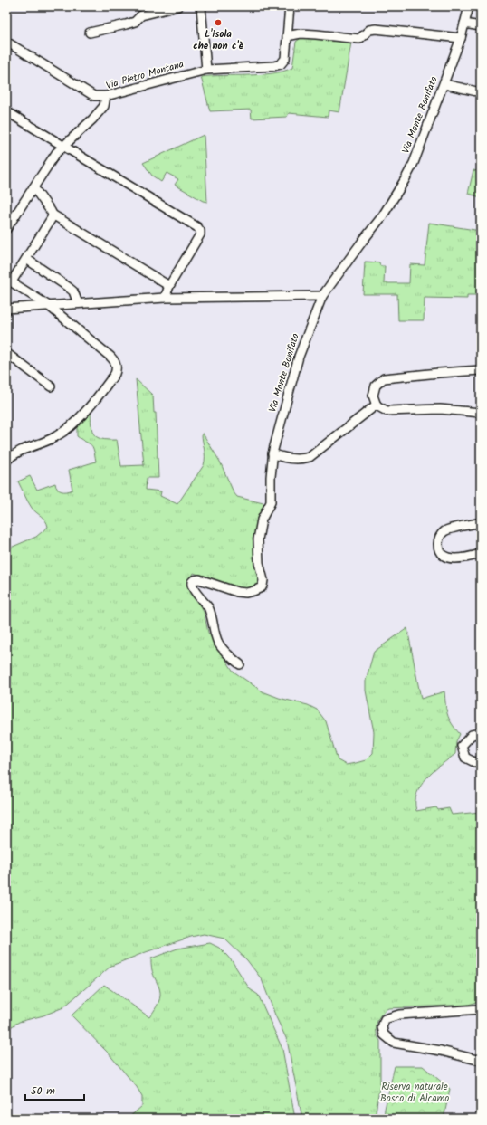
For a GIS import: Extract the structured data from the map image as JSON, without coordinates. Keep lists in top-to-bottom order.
{
  "streets": {
    "street": ["Via Pietro Montana", "Via Monte Bonifato"]
  },
  "parks": ["Riserva naturale Bosco di Alcamo"],
  "places": ["L'isola che non c'è"],
  "scale_bar": "50 m"
}
